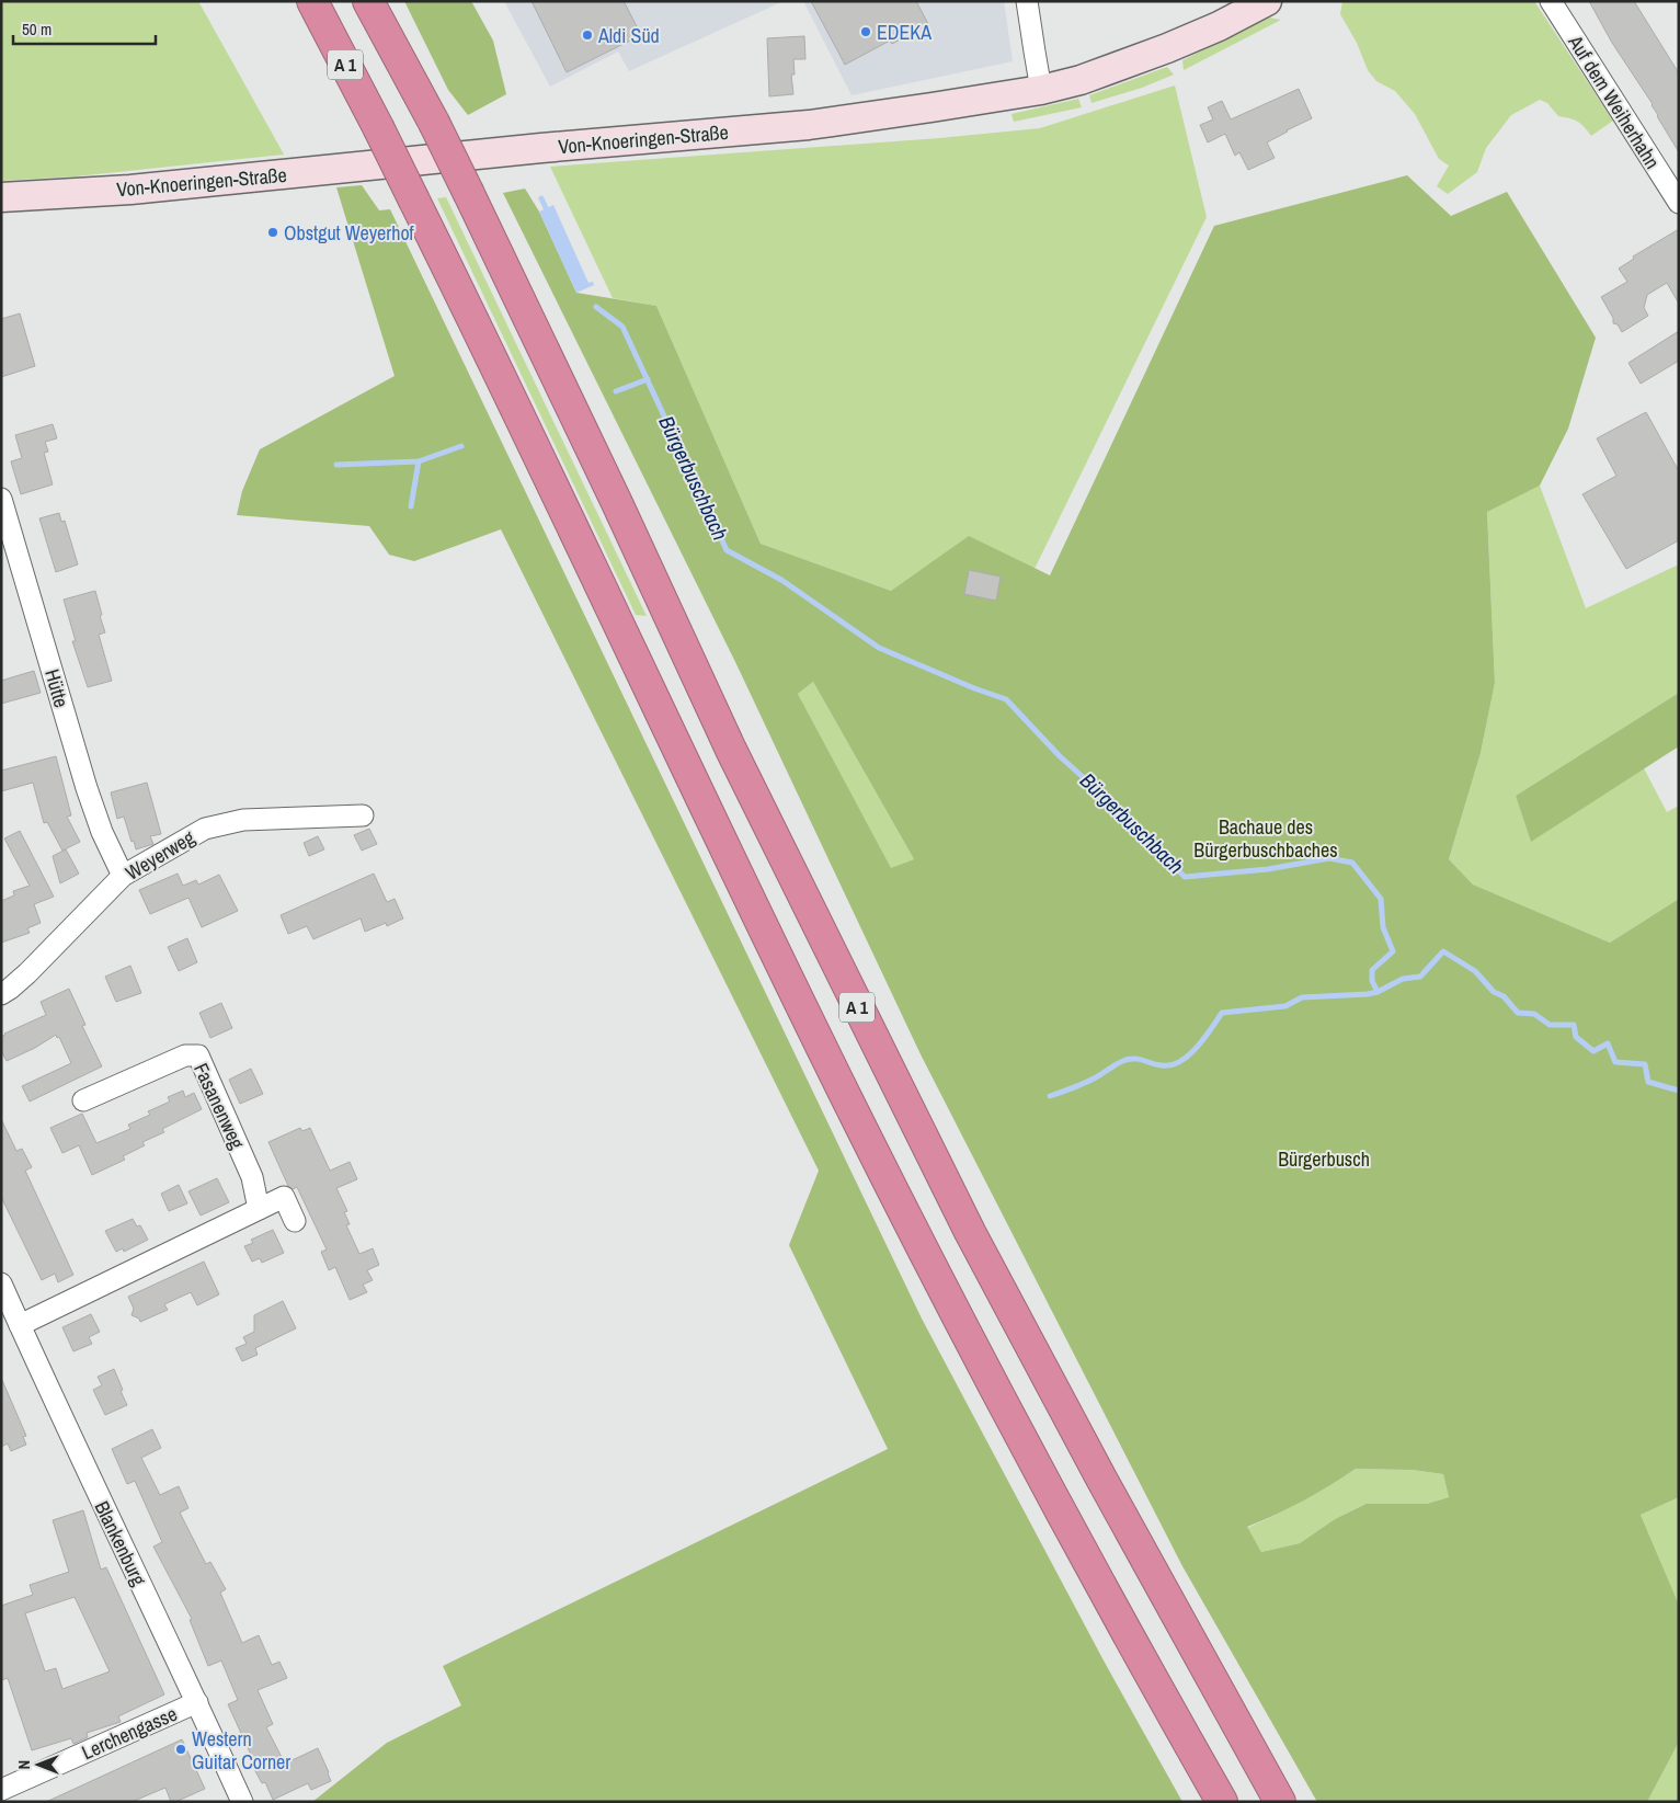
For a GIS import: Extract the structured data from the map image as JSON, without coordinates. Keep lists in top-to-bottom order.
{
  "streets": {
    "highway": ["A 1"],
    "main road": ["Von-Knoeringen-Straße"],
    "street": [
      "Auf dem Weiherhahn",
      "Hütte",
      "Weyerweg",
      "Fasanenweg",
      "Blankenburg",
      "Lerchengasse"
    ]
  },
  "crossings": [
    ["Hütte", "Weyerweg"],
    ["Blankenburg", "Lerchengasse"]
  ],
  "water": ["Bürgerbuschbach"],
  "parks": ["Bachaue des Bürgerbuschbaches", "Bürgerbusch"],
  "places": [
    "EDEKA",
    "Aldi Süd",
    "Obstgut Weyerhof",
    "Western Guitar Corner"
  ],
  "scale_bar": "50 m",
  "north": "left"
}
